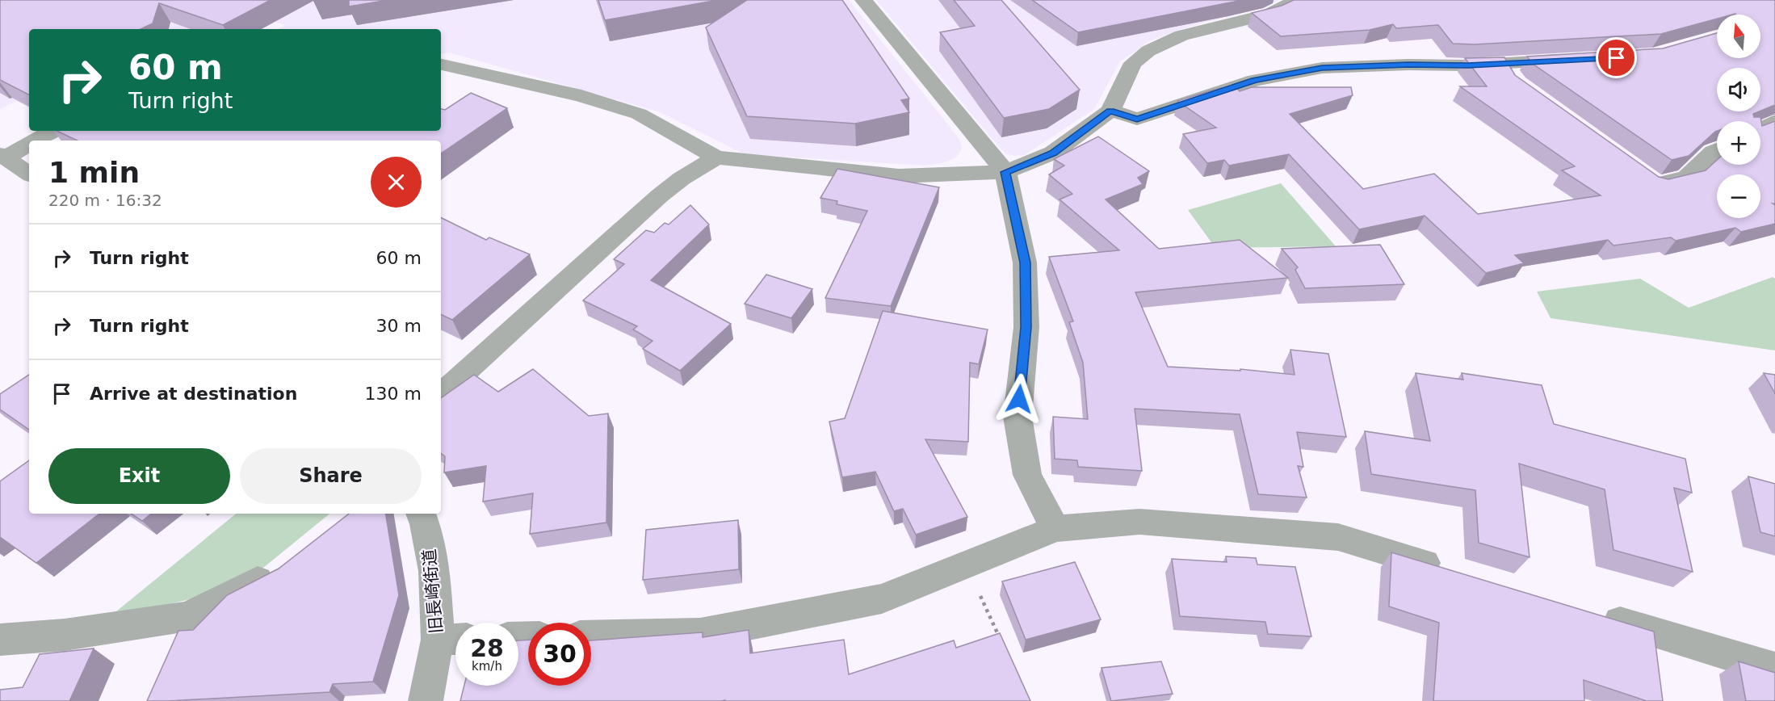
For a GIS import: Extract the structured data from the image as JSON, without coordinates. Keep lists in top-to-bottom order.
{
  "streets": {
    "street": ["旧長崎街道"]
  },
  "north": "top",
  "page": {
    "map_buttons": ["+", "−"],
    "turn": ["60 m", "Turn right"],
    "heading": ["1 min", "220 m · 16:32"],
    "list": [
      {
        "name": "Turn right",
        "value": "60 m"
      },
      {
        "name": "Turn right",
        "value": "30 m"
      },
      {
        "name": "Arrive at destination",
        "value": "130 m"
      }
    ],
    "buttons": ["Exit", "Share"],
    "speed": "28 km/h",
    "limit": "30"
  }
}
